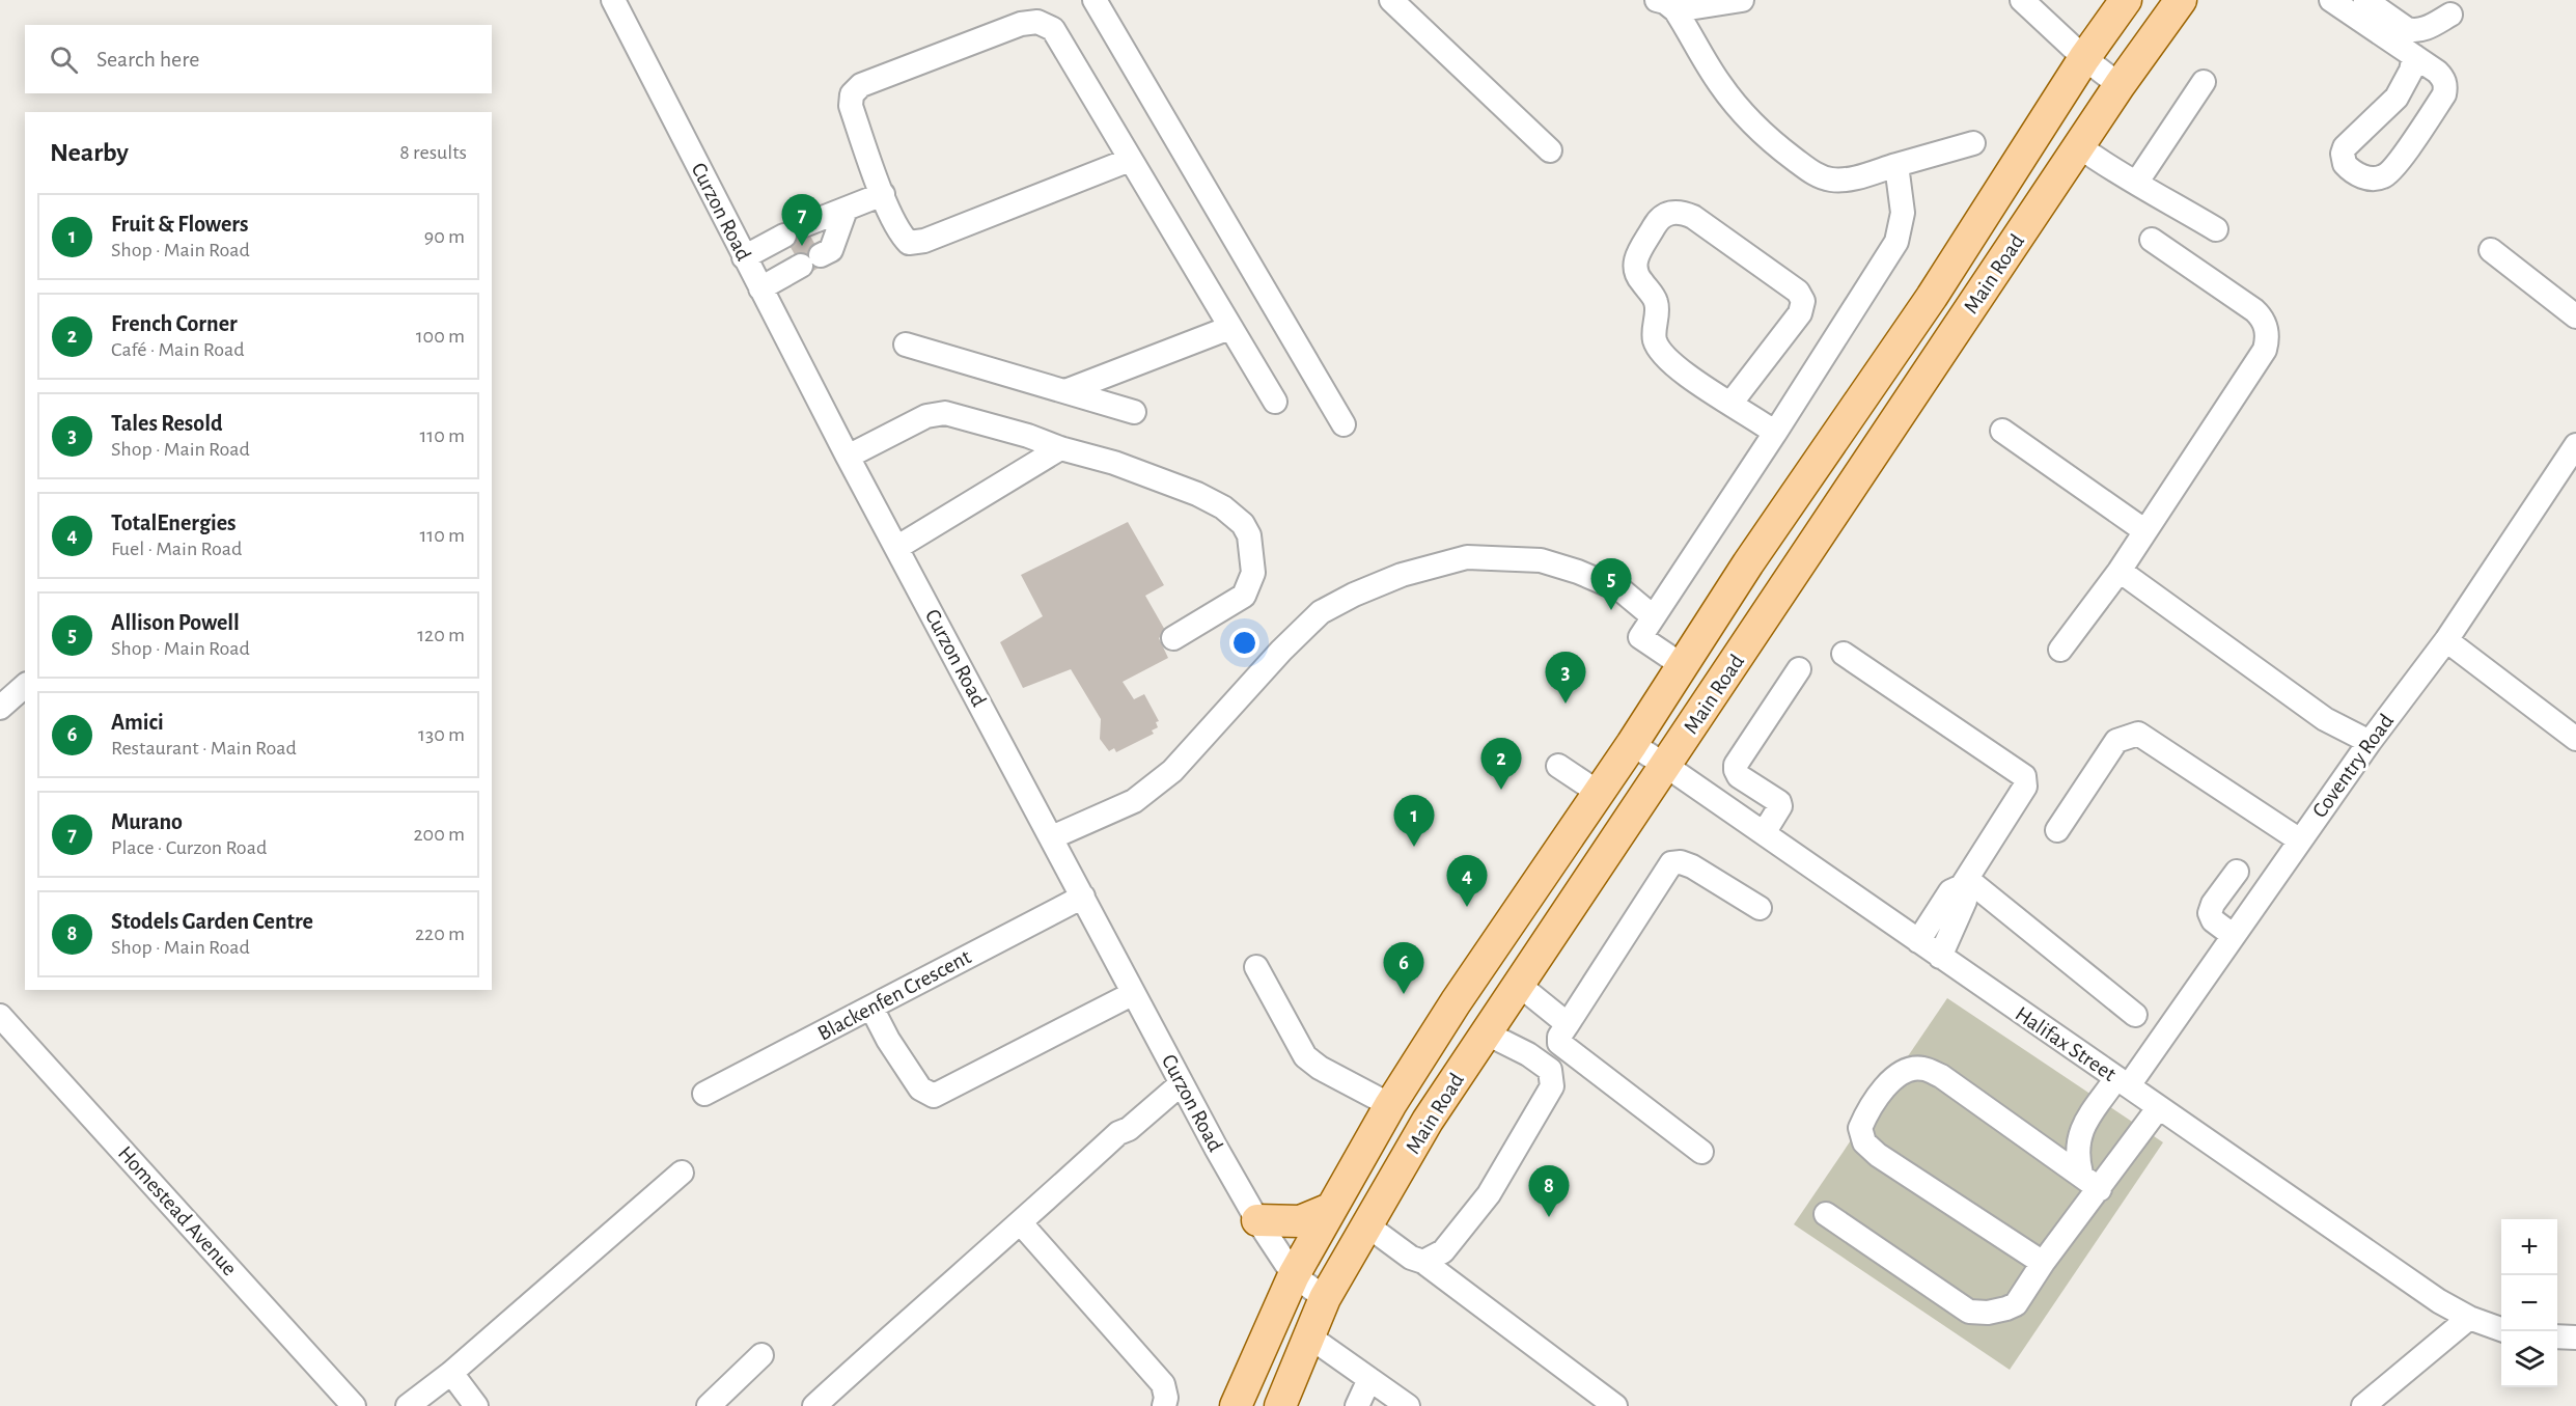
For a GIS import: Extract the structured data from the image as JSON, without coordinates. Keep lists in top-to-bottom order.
{
  "streets": {
    "main road": ["Main Road"],
    "street": [
      "Curzon Road",
      "Coventry Road",
      "Blackenfen Crescent",
      "Halifax Street",
      "Homestead Avenue"
    ]
  },
  "crossings": [
    ["Curzon Road", "Main Road"],
    ["Curzon Road", "Blackenfen Crescent"],
    ["Main Road", "Halifax Street"],
    ["Coventry Road", "Halifax Street"]
  ],
  "page": {
    "search": "Search here",
    "heading": ["Nearby", "8 results"],
    "list": [
      {
        "mark": "1",
        "name": "Fruit & Flowers",
        "note": "Shop · Main Road",
        "value": "90 m"
      },
      {
        "mark": "2",
        "name": "French Corner",
        "note": "Café · Main Road",
        "value": "100 m"
      },
      {
        "mark": "3",
        "name": "Tales Resold",
        "note": "Shop · Main Road",
        "value": "110 m"
      },
      {
        "mark": "4",
        "name": "TotalEnergies",
        "note": "Fuel · Main Road",
        "value": "110 m"
      },
      {
        "mark": "5",
        "name": "Allison Powell",
        "note": "Shop · Main Road",
        "value": "120 m"
      },
      {
        "mark": "6",
        "name": "Amici",
        "note": "Restaurant · Main Road",
        "value": "130 m"
      },
      {
        "mark": "7",
        "name": "Murano",
        "note": "Place · Curzon Road",
        "value": "200 m"
      },
      {
        "mark": "8",
        "name": "Stodels Garden Centre",
        "note": "Shop · Main Road",
        "value": "220 m"
      }
    ],
    "pins": [
      "7",
      "5",
      "3",
      "2",
      "1",
      "4",
      "6",
      "8"
    ],
    "map_buttons": ["+", "−"]
  }
}
